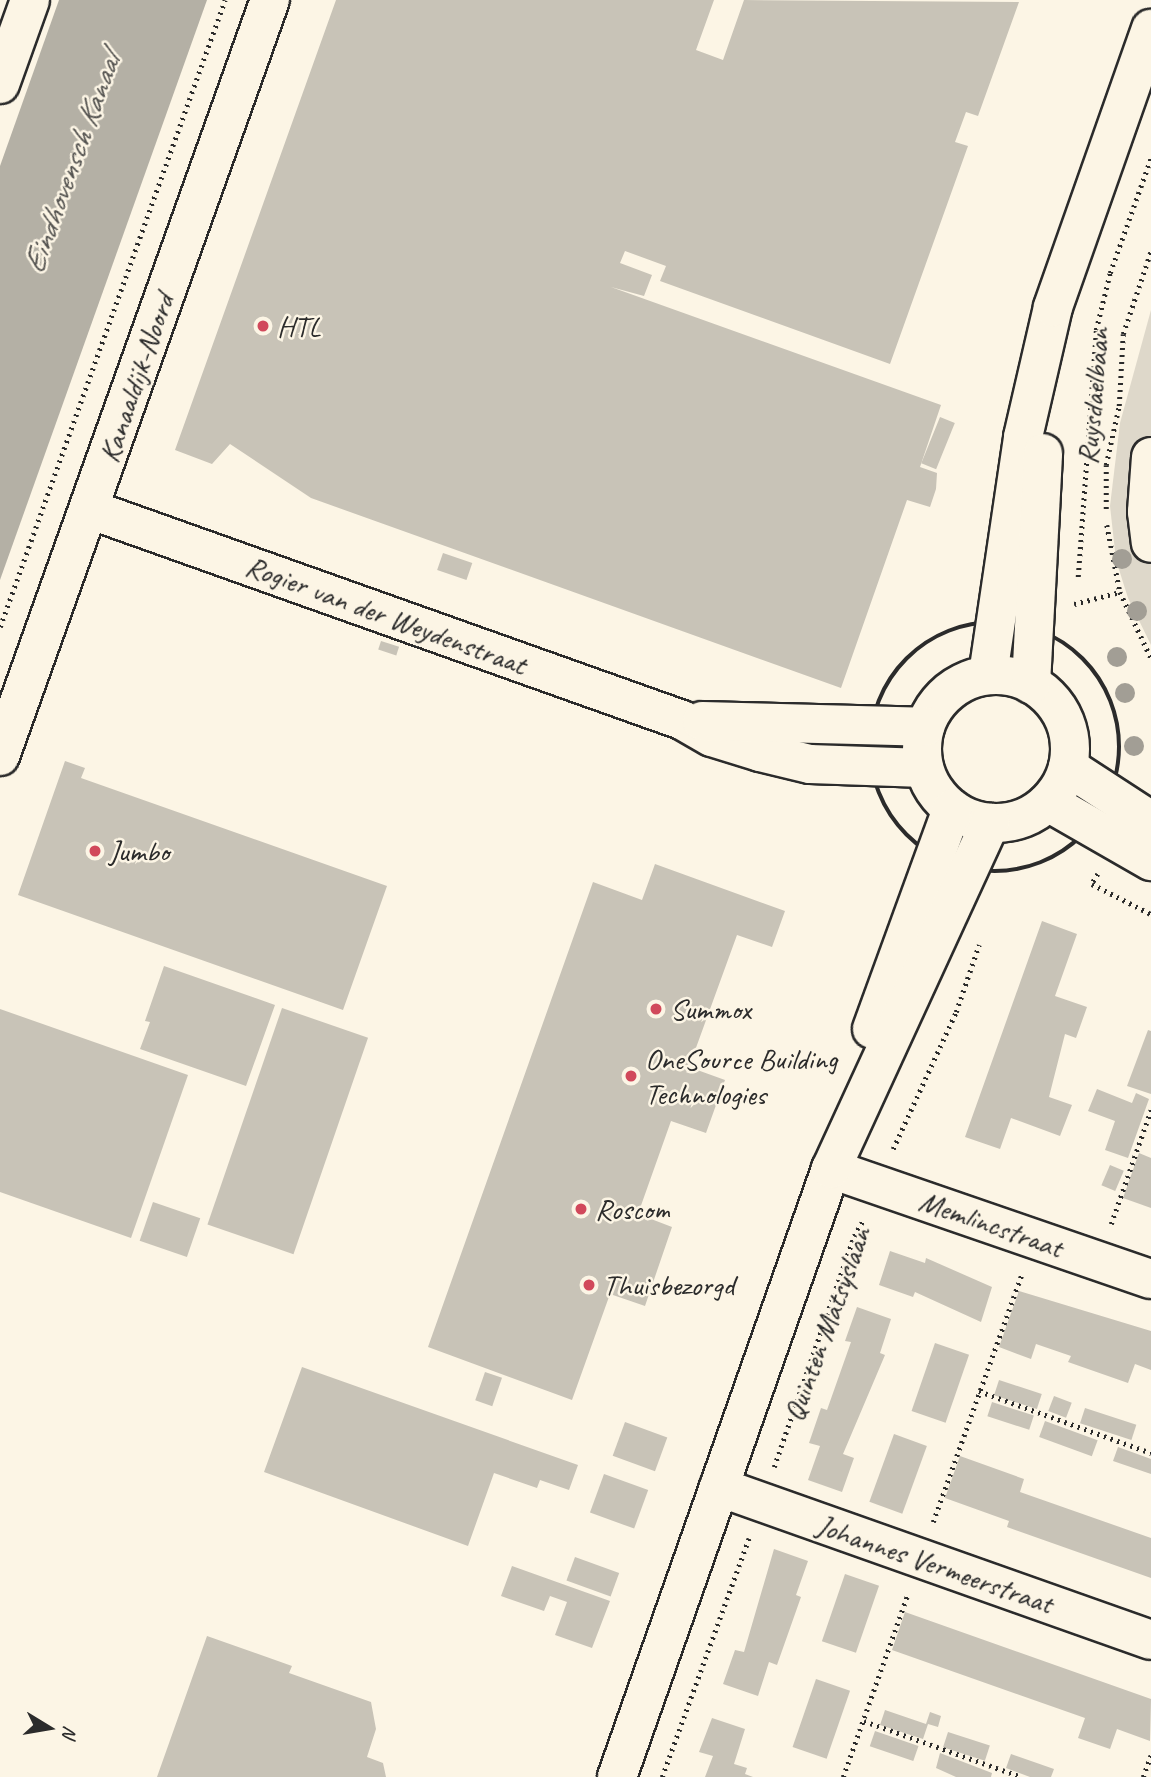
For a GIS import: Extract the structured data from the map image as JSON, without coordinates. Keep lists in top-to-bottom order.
{
  "streets": {
    "street": [
      "Kanaaldijk-Noord",
      "Ruysdaelbaan",
      "Rogier van der Weydenstraat",
      "Memlincstraat",
      "Quinten Matsyslaan",
      "Johannes Vermeerstraat"
    ]
  },
  "crossings": [
    ["Kanaaldijk-Noord", "Rogier van der Weydenstraat"],
    ["Ruysdaelbaan", "Rogier van der Weydenstraat"],
    ["Ruysdaelbaan", "Quinten Matsyslaan"],
    ["Rogier van der Weydenstraat", "Quinten Matsyslaan"],
    ["Memlincstraat", "Quinten Matsyslaan"],
    ["Quinten Matsyslaan", "Johannes Vermeerstraat"]
  ],
  "water": ["Eindhovensch Kanaal"],
  "places": [
    "HTL",
    "Jumbo",
    "Summox",
    "OneSource Building Technologies",
    "Roscom",
    "Thuisbezorgd"
  ],
  "north": "right"
}
